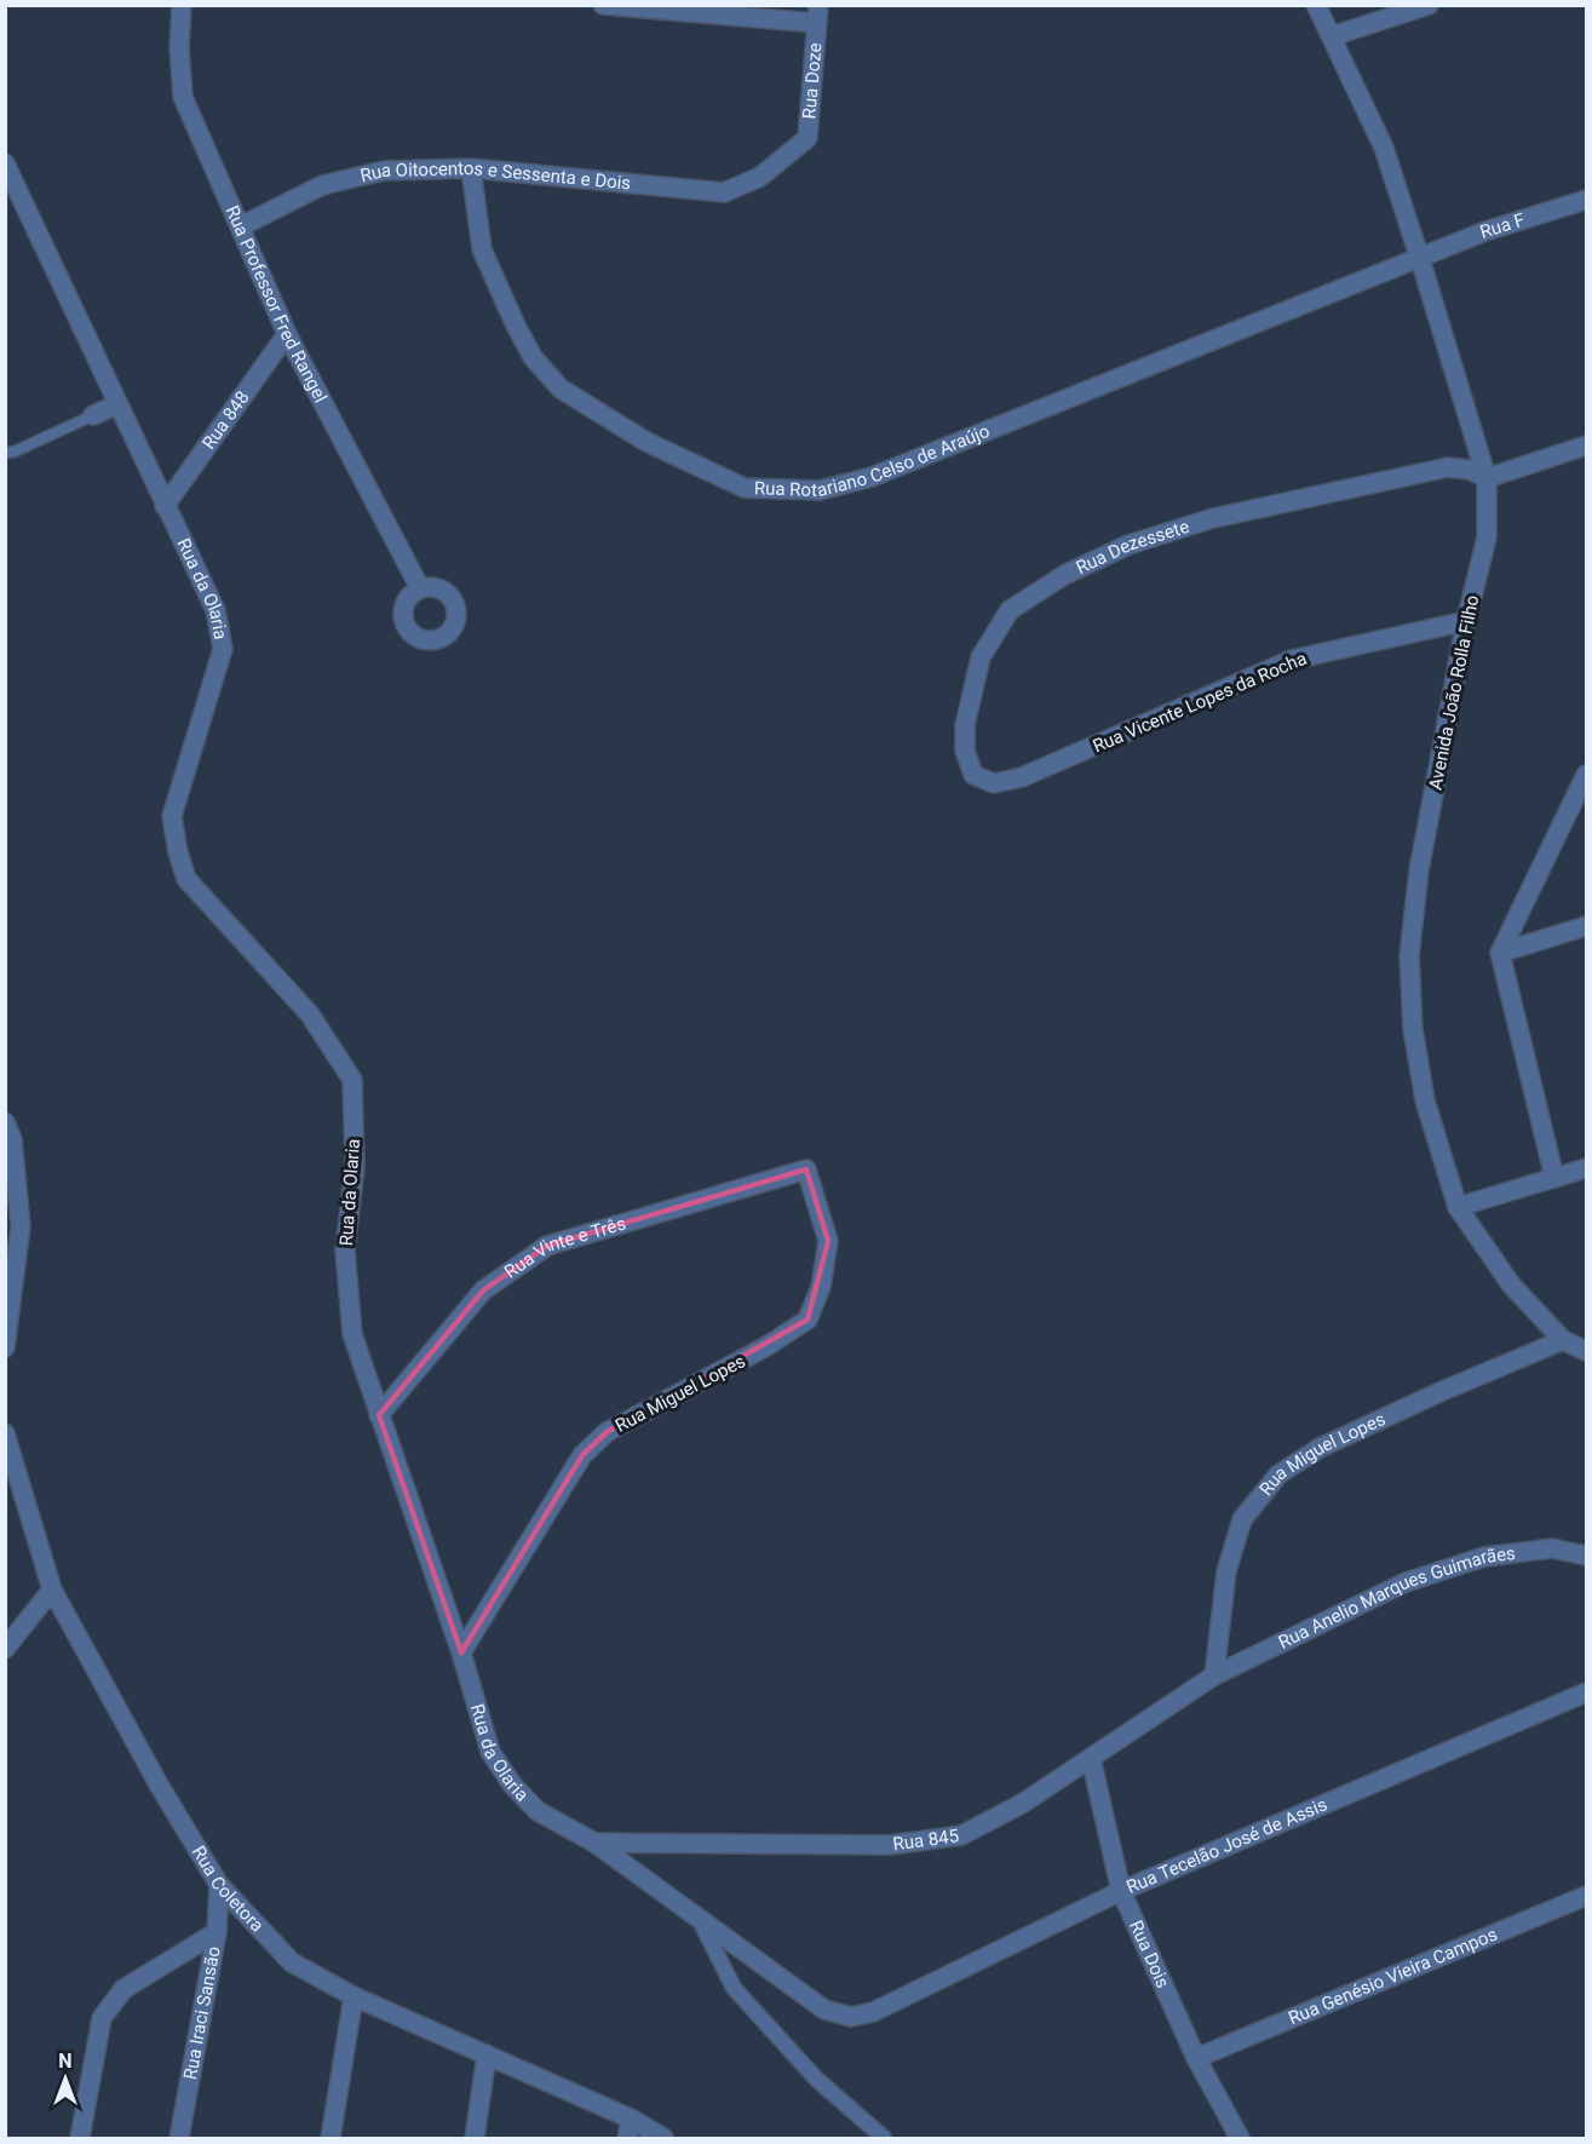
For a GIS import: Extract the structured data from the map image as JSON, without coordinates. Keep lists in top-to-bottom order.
{
  "streets": {
    "street": [
      "Rua Doze",
      "Rua Oitocentos e Sessenta e Dois",
      "Rua F",
      "Rua Professor Fred Rangel",
      "Rua 848",
      "Rua Rotariano Celso de Araújo",
      "Rua Dezessete",
      "Rua da Olaria",
      "Avenida João Rolla Filho",
      "Rua Vicente Lopes da Rocha",
      "Rua Vinte e Três",
      "Rua Miguel Lopes",
      "Rua Anelio Marques Guimarães",
      "Rua 845",
      "Rua Tecelão José de Assis",
      "Rua Coletora",
      "Rua Dois",
      "Rua Genésio Vieira Campos",
      "Rua Iraci Sansão"
    ]
  },
  "crossings": [
    ["Rua Doze", "Rua Oitocentos e Sessenta e Dois"],
    ["Rua Oitocentos e Sessenta e Dois", "Rua Professor Fred Rangel"],
    ["Rua Oitocentos e Sessenta e Dois", "Rua Rotariano Celso de Araújo"],
    ["Rua F", "Rua Rotariano Celso de Araújo"],
    ["Rua F", "Avenida João Rolla Filho"],
    ["Rua Professor Fred Rangel", "Rua 848"],
    ["Rua 848", "Rua da Olaria"],
    ["Rua Rotariano Celso de Araújo", "Avenida João Rolla Filho"],
    ["Rua Dezessete", "Avenida João Rolla Filho"],
    ["Rua Dezessete", "Rua Vicente Lopes da Rocha"],
    ["Rua da Olaria", "Rua Vinte e Três"],
    ["Rua da Olaria", "Rua Miguel Lopes"],
    ["Rua da Olaria", "Rua 845"],
    ["Rua da Olaria", "Rua Tecelão José de Assis"],
    ["Avenida João Rolla Filho", "Rua Vicente Lopes da Rocha"],
    ["Avenida João Rolla Filho", "Rua Miguel Lopes"],
    ["Rua Vinte e Três", "Rua Miguel Lopes"],
    ["Rua Miguel Lopes", "Rua Anelio Marques Guimarães"],
    ["Rua Miguel Lopes", "Rua 845"],
    ["Rua Anelio Marques Guimarães", "Rua 845"],
    ["Rua 845", "Rua Dois"],
    ["Rua Tecelão José de Assis", "Rua Dois"],
    ["Rua Coletora", "Rua Iraci Sansão"],
    ["Rua Dois", "Rua Genésio Vieira Campos"]
  ],
  "north": "top"
}
